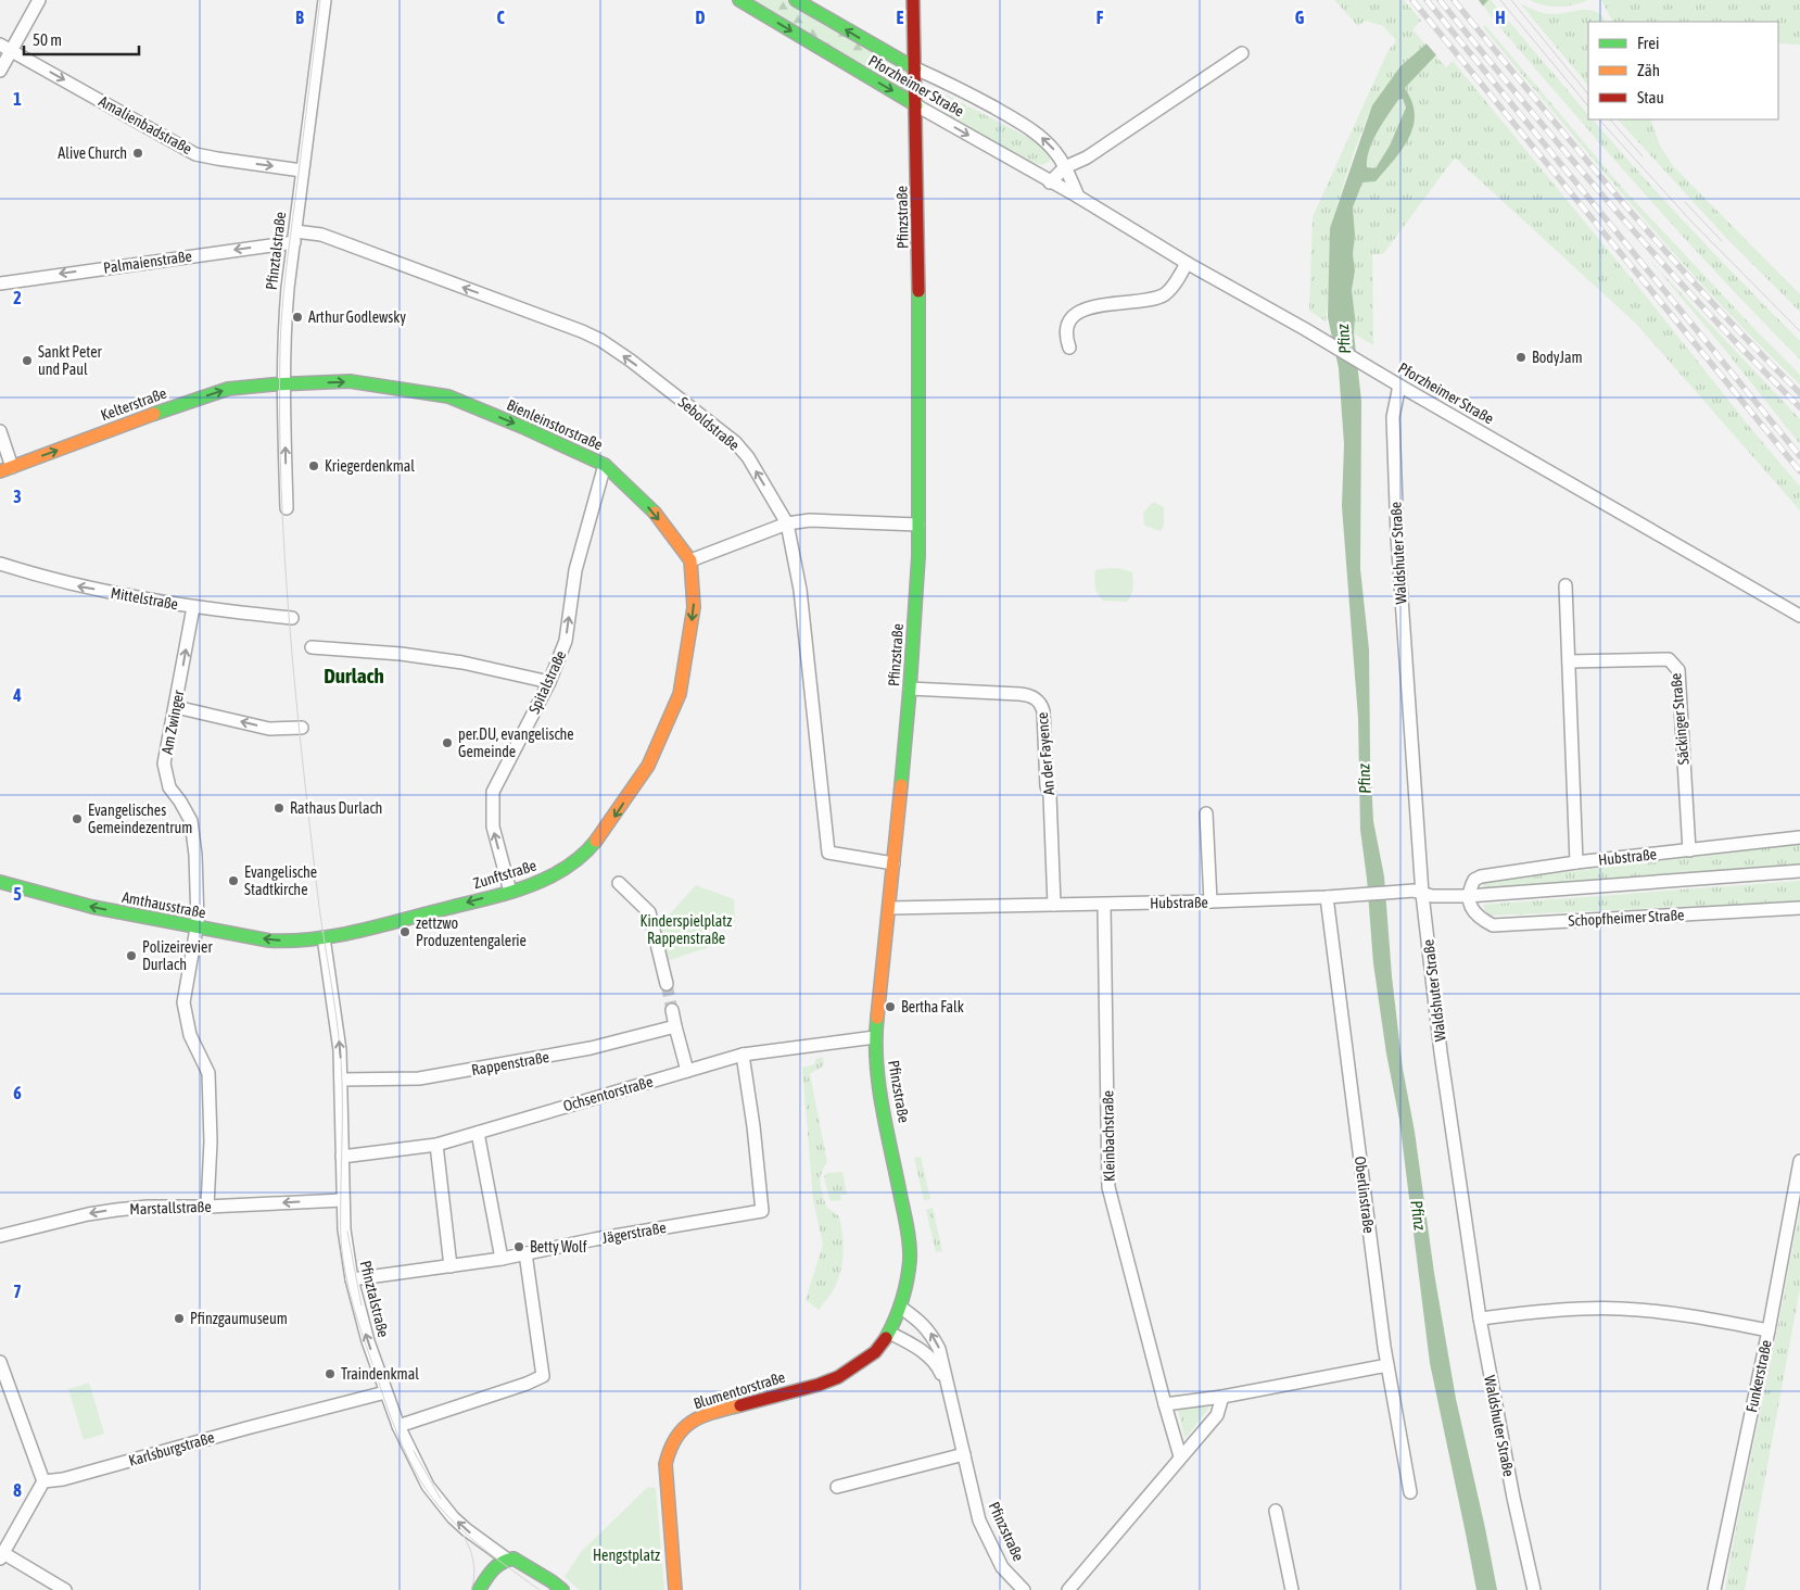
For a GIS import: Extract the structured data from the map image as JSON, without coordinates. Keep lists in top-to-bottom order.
{
  "streets": {
    "main road": [
      "Pforzheimer Straße",
      "Pfinzstraße",
      "Pfinztalstraße",
      "Kelterstraße",
      "Bienleinstorstraße",
      "Zunftstraße",
      "Amthausstraße",
      "Blumentorstraße"
    ],
    "street": [
      "Amalienbadstraße",
      "Palmaienstraße",
      "Seboldstraße",
      "Waldshuter Straße",
      "Mittelstraße",
      "Spitalstraße",
      "Säckinger Straße",
      "Am Zwinger",
      "An der Fayence",
      "Hubstraße",
      "Schopfheimer Straße",
      "Rappenstraße",
      "Ochsentorstraße",
      "Kleinbachstraße",
      "Oberlinstraße",
      "Marstallstraße",
      "Jägerstraße",
      "Funkerstraße",
      "Karlsburgstraße"
    ]
  },
  "crossings": [
    ["Pforzheimer Straße", "Pfinzstraße"],
    ["Pforzheimer Straße", "Waldshuter Straße"],
    ["Amalienbadstraße", "Pfinztalstraße"],
    ["Pfinzstraße", "Seboldstraße"],
    ["Pfinzstraße", "An der Fayence"],
    ["Pfinzstraße", "Hubstraße"],
    ["Pfinzstraße", "Ochsentorstraße"],
    ["Pfinzstraße", "Blumentorstraße"],
    ["Pfinztalstraße", "Palmaienstraße"],
    ["Pfinztalstraße", "Kelterstraße"],
    ["Pfinztalstraße", "Seboldstraße"],
    ["Pfinztalstraße", "Bienleinstorstraße"],
    ["Pfinztalstraße", "Zunftstraße"],
    ["Pfinztalstraße", "Amthausstraße"],
    ["Pfinztalstraße", "Rappenstraße"],
    ["Pfinztalstraße", "Ochsentorstraße"],
    ["Pfinztalstraße", "Marstallstraße"],
    ["Pfinztalstraße", "Jägerstraße"],
    ["Pfinztalstraße", "Karlsburgstraße"],
    ["Palmaienstraße", "Seboldstraße"],
    ["Kelterstraße", "Bienleinstorstraße"],
    ["Bienleinstorstraße", "Spitalstraße"],
    ["Bienleinstorstraße", "Zunftstraße"],
    ["Waldshuter Straße", "Hubstraße"],
    ["Mittelstraße", "Am Zwinger"],
    ["Spitalstraße", "Zunftstraße"],
    ["Säckinger Straße", "Hubstraße"],
    ["Am Zwinger", "Amthausstraße"],
    ["Am Zwinger", "Marstallstraße"],
    ["An der Fayence", "Hubstraße"],
    ["Hubstraße", "Schopfheimer Straße"],
    ["Hubstraße", "Kleinbachstraße"],
    ["Hubstraße", "Oberlinstraße"],
    ["Zunftstraße", "Amthausstraße"],
    ["Ochsentorstraße", "Jägerstraße"]
  ],
  "one_way": [
    "Amalienbadstraße",
    "Pfinztalstraße",
    "Palmaienstraße",
    "Kelterstraße",
    "Seboldstraße",
    "Bienleinstorstraße",
    "Mittelstraße",
    "Spitalstraße",
    "Zunftstraße",
    "Amthausstraße",
    "Marstallstraße"
  ],
  "districts": ["Durlach"],
  "water": ["Pfinz"],
  "parks": ["Kinderspielplatz Rappenstraße", "Hengstplatz"],
  "places": [
    "Alive Church",
    "Arthur Godlewsky",
    "BodyJam",
    "Sankt Peter und Paul",
    "Kriegerdenkmal",
    "per.DU, evangelische Gemeinde",
    "Rathaus Durlach",
    "Evangelisches Gemeindezentrum",
    "Evangelische Stadtkirche",
    "zettzwo Produzentengalerie",
    "Polizeirevier Durlach",
    "Bertha Falk",
    "Betty Wolf",
    "Pfinzgaumuseum",
    "Traindenkmal"
  ],
  "legend": ["Frei", "Zäh", "Stau"],
  "scale_bar": "50 m",
  "grid": {
    "columns": [
      "B",
      "C",
      "D",
      "E",
      "F",
      "G",
      "H"
    ],
    "rows": [
      "1",
      "2",
      "3",
      "4",
      "5",
      "6",
      "7",
      "8"
    ]
  }
}
